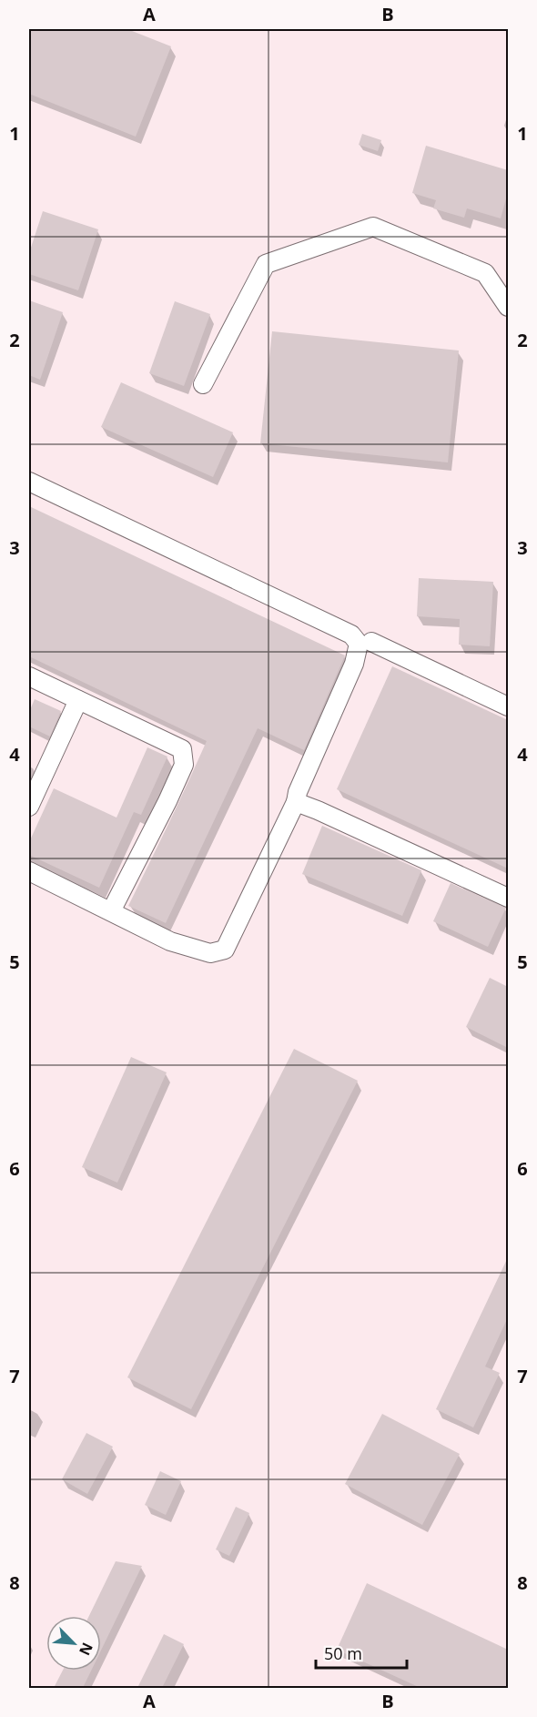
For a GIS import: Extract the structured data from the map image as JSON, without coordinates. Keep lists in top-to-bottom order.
{
  "scale_bar": "50 m",
  "north": "bottom right",
  "grid": {
    "columns": ["A", "B"],
    "rows": [
      "1",
      "2",
      "3",
      "4",
      "5",
      "6",
      "7",
      "8"
    ]
  }
}
